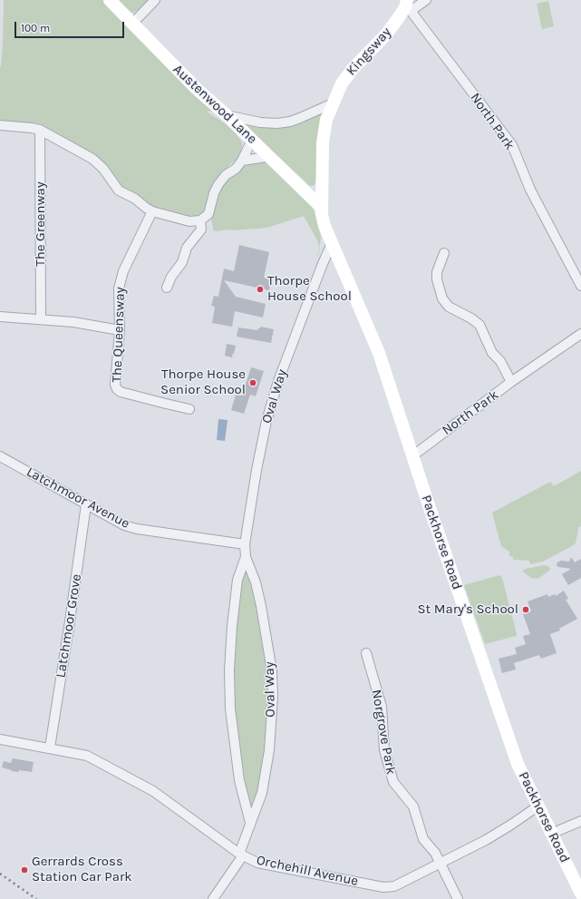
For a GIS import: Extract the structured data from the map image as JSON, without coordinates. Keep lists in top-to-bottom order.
{
  "streets": {
    "main road": ["Kingsway", "Austenwood Lane", "Packhorse Road"],
    "street": [
      "North Park",
      "The Greenway",
      "The Queensway",
      "Oval Way",
      "Latchmoor Avenue",
      "Latchmoor Grove",
      "Norgrove Park",
      "Orchehill Avenue"
    ]
  },
  "crossings": [
    ["Kingsway", "Austenwood Lane"],
    ["Kingsway", "North Park"],
    ["Kingsway", "Packhorse Road"],
    ["Austenwood Lane", "Packhorse Road"],
    ["North Park", "Packhorse Road"],
    ["Oval Way", "Latchmoor Avenue"],
    ["Oval Way", "Packhorse Road"],
    ["Oval Way", "Orchehill Avenue"],
    ["Latchmoor Avenue", "Latchmoor Grove"],
    ["Packhorse Road", "Orchehill Avenue"],
    ["Latchmoor Grove", "Orchehill Avenue"],
    ["Norgrove Park", "Orchehill Avenue"]
  ],
  "places": [
    "Thorpe House School",
    "Thorpe House Senior School",
    "St Mary's School",
    "Gerrards Cross Station Car Park"
  ],
  "scale_bar": "100 m"
}
